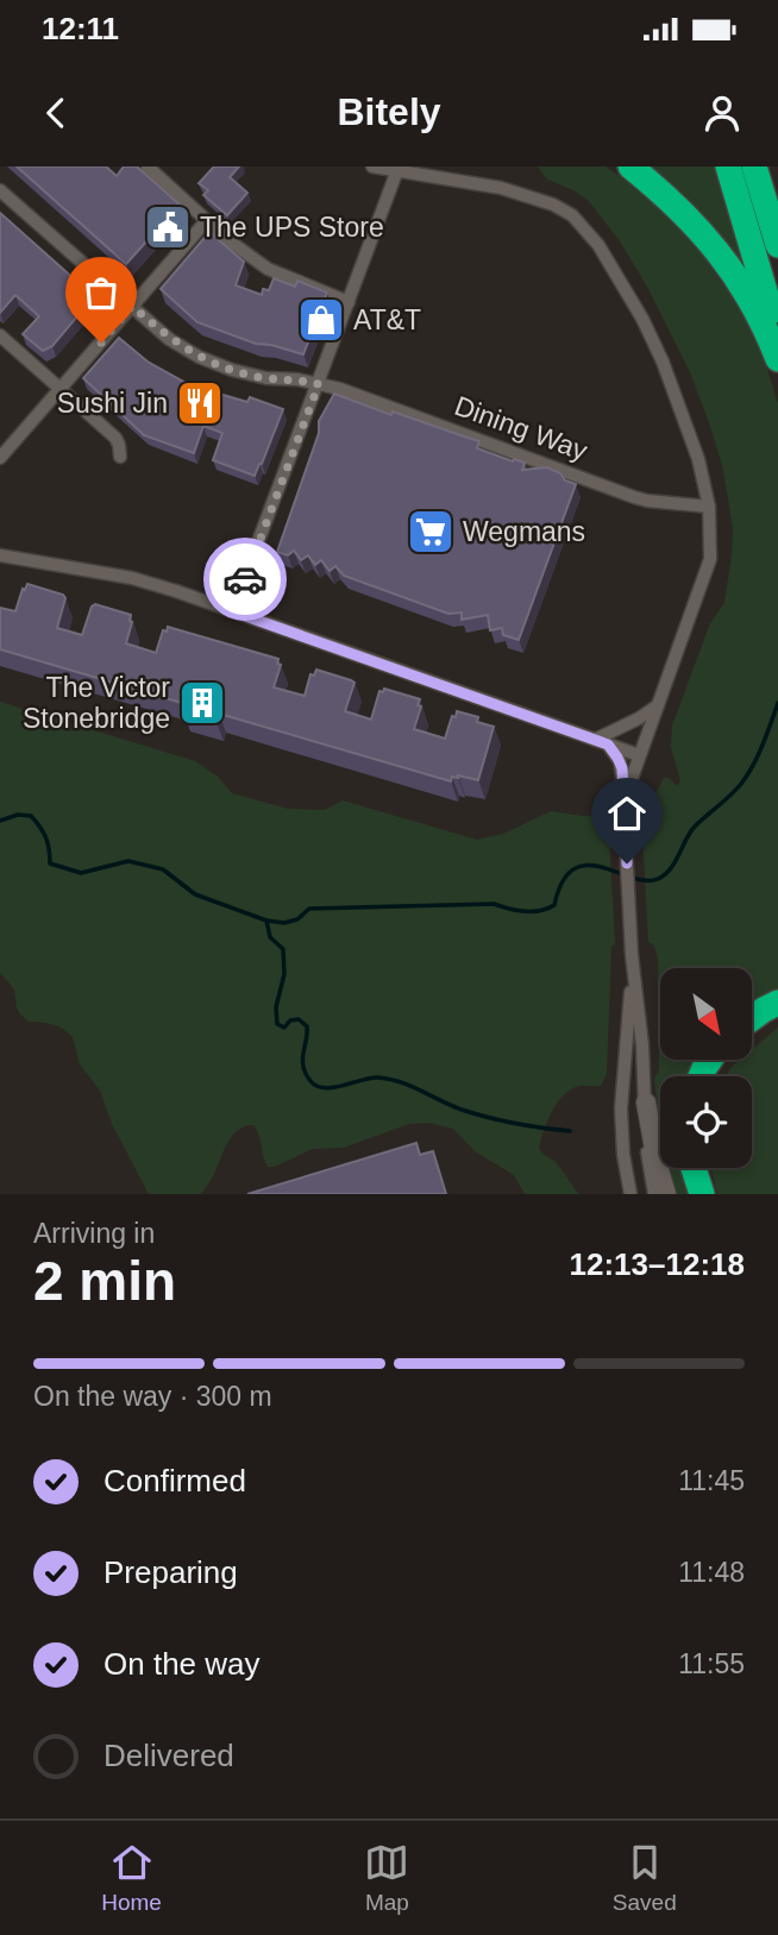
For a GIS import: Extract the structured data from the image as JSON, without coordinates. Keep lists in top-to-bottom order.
{
  "streets": {
    "street": ["Dining Way"]
  },
  "places": {
    "public building": ["The UPS Store"],
    "shop": ["AT&T"],
    "restaurant": ["Sushi Jin"],
    "supermarket": ["Wegmans"],
    "building": ["The Victor Stonebridge"]
  },
  "north": "bottom right",
  "page": {
    "status": "12:11",
    "header": "Bitely",
    "heading": ["2 min", "Arriving in", "12:13–12:18"],
    "bar": "On the way · 300 m",
    "list": [
      ["Confirmed", "11:45"],
      ["Preparing", "11:48"],
      ["On the way", "11:55"],
      "Delivered"
    ],
    "tabs": ["Home", "Map", "Saved"]
  }
}
